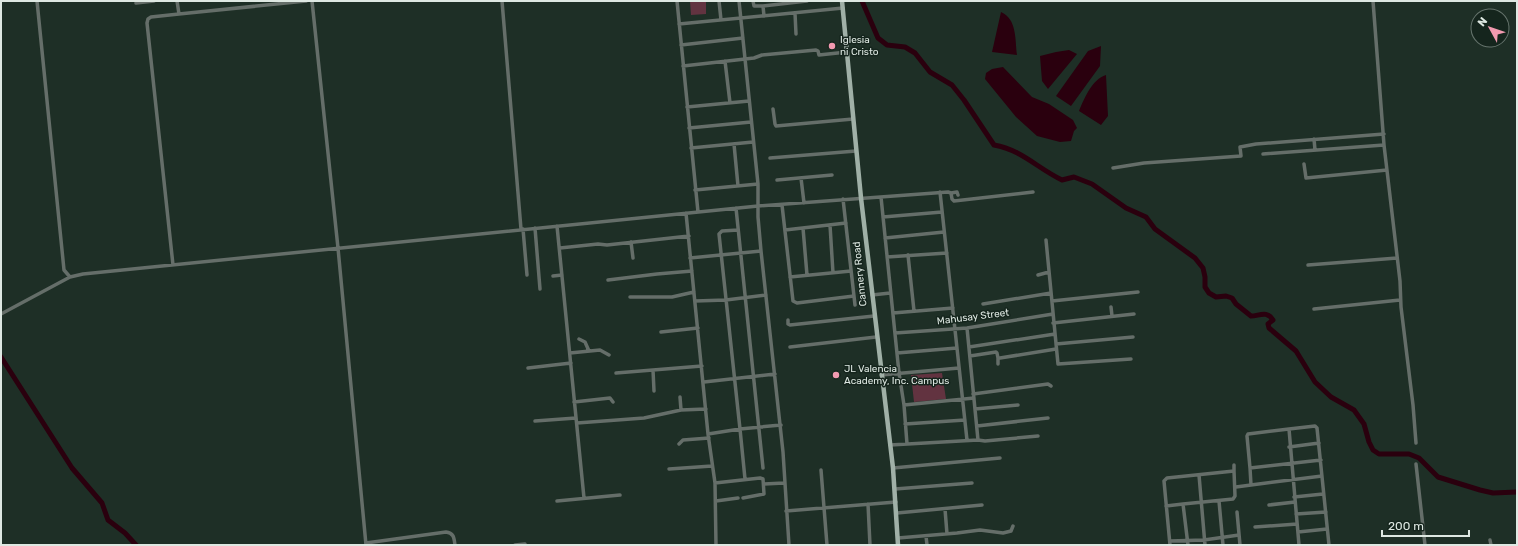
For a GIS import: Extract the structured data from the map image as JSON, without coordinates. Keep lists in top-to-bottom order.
{
  "streets": {
    "main road": ["Cannery Road"],
    "street": ["Mahusay Street"]
  },
  "places": ["Iglesia ni Cristo", "JL Valencia Academy, Inc. Campus"],
  "scale_bar": "200 m",
  "north": "top left"
}
